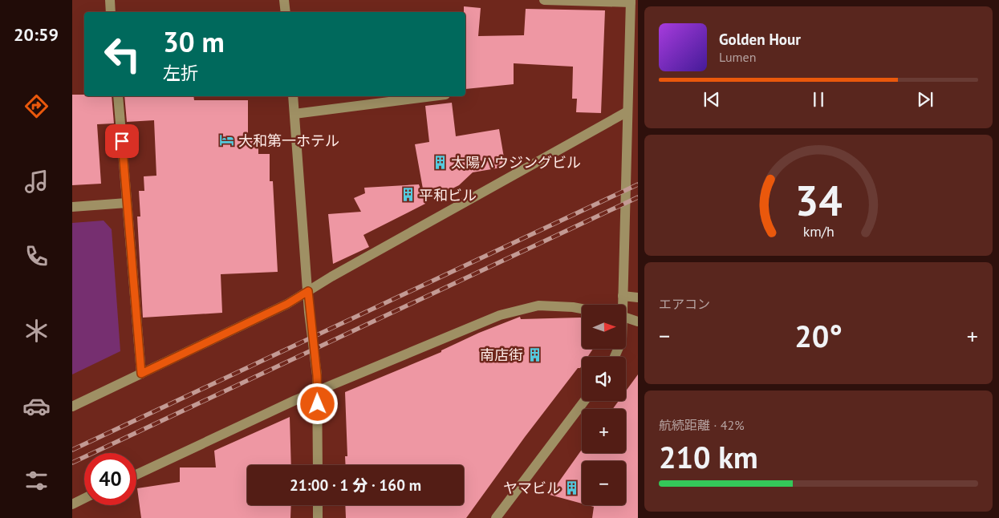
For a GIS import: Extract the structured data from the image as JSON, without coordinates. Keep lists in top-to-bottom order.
{
  "places": {
    "hotel": ["大和第一ホテル"],
    "building": [
      "太陽ハウジングビル",
      "平和ビル",
      "南店街",
      "ヤマビル"
    ]
  },
  "north": "right",
  "page": {
    "tabs": "20:59",
    "turn": ["30 m", "左折"],
    "song": ["Golden Hour", "Lumen"],
    "tile": [
      "エアコン",
      ["航続距離 · 42%", "210 km"]
    ],
    "map_buttons": ["+", "−"],
    "heat": ["−", "20°", "+"],
    "limit": "40",
    "trip": "21:00 · 1 分 · 160 m",
    "gauge": ["34", "km/h"]
  }
}
